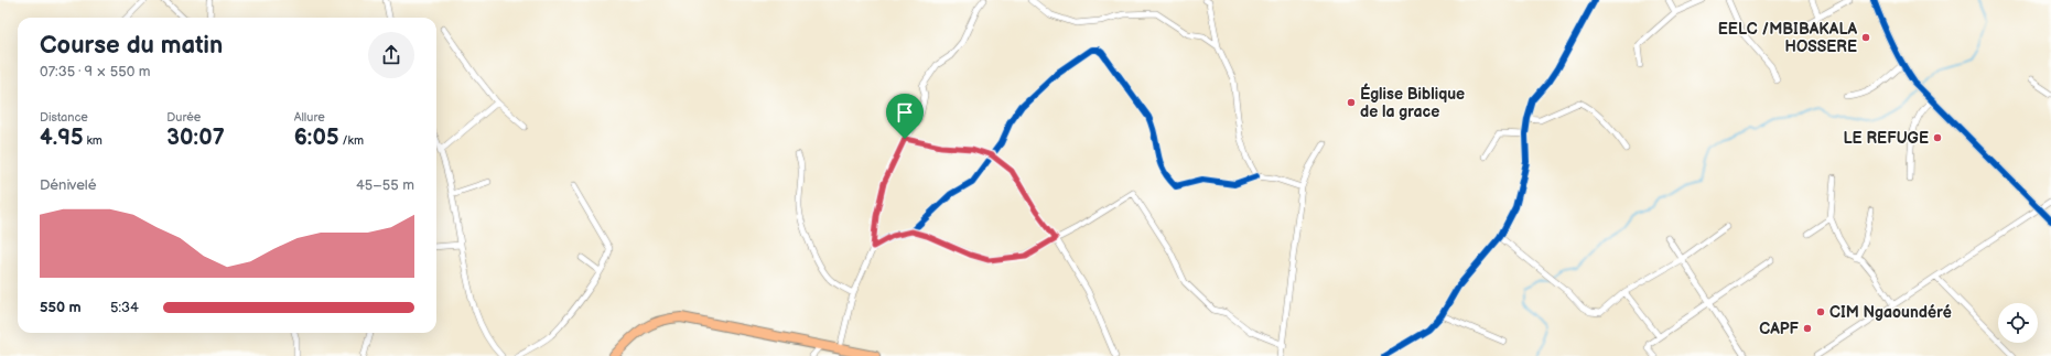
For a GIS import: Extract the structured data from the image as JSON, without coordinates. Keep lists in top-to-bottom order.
{
  "places": [
    "EELC /MBIBAKALA HOSSERE",
    "Église Biblique de la grace",
    "LE REFUGE",
    "CIM Ngaoundéré",
    "CAPF"
  ],
  "page": {
    "heading": ["Course du matin", "07:35 · 9 × 550 m"],
    "stats": [
      ["Distance", "4.95 km"],
      ["Durée", "30:07"],
      ["Allure", "6:05 /km"]
    ],
    "chart": ["Dénivelé", "45–55 m"],
    "list": [
      {
        "name": "550 m",
        "note": "5:34"
      }
    ]
  }
}
